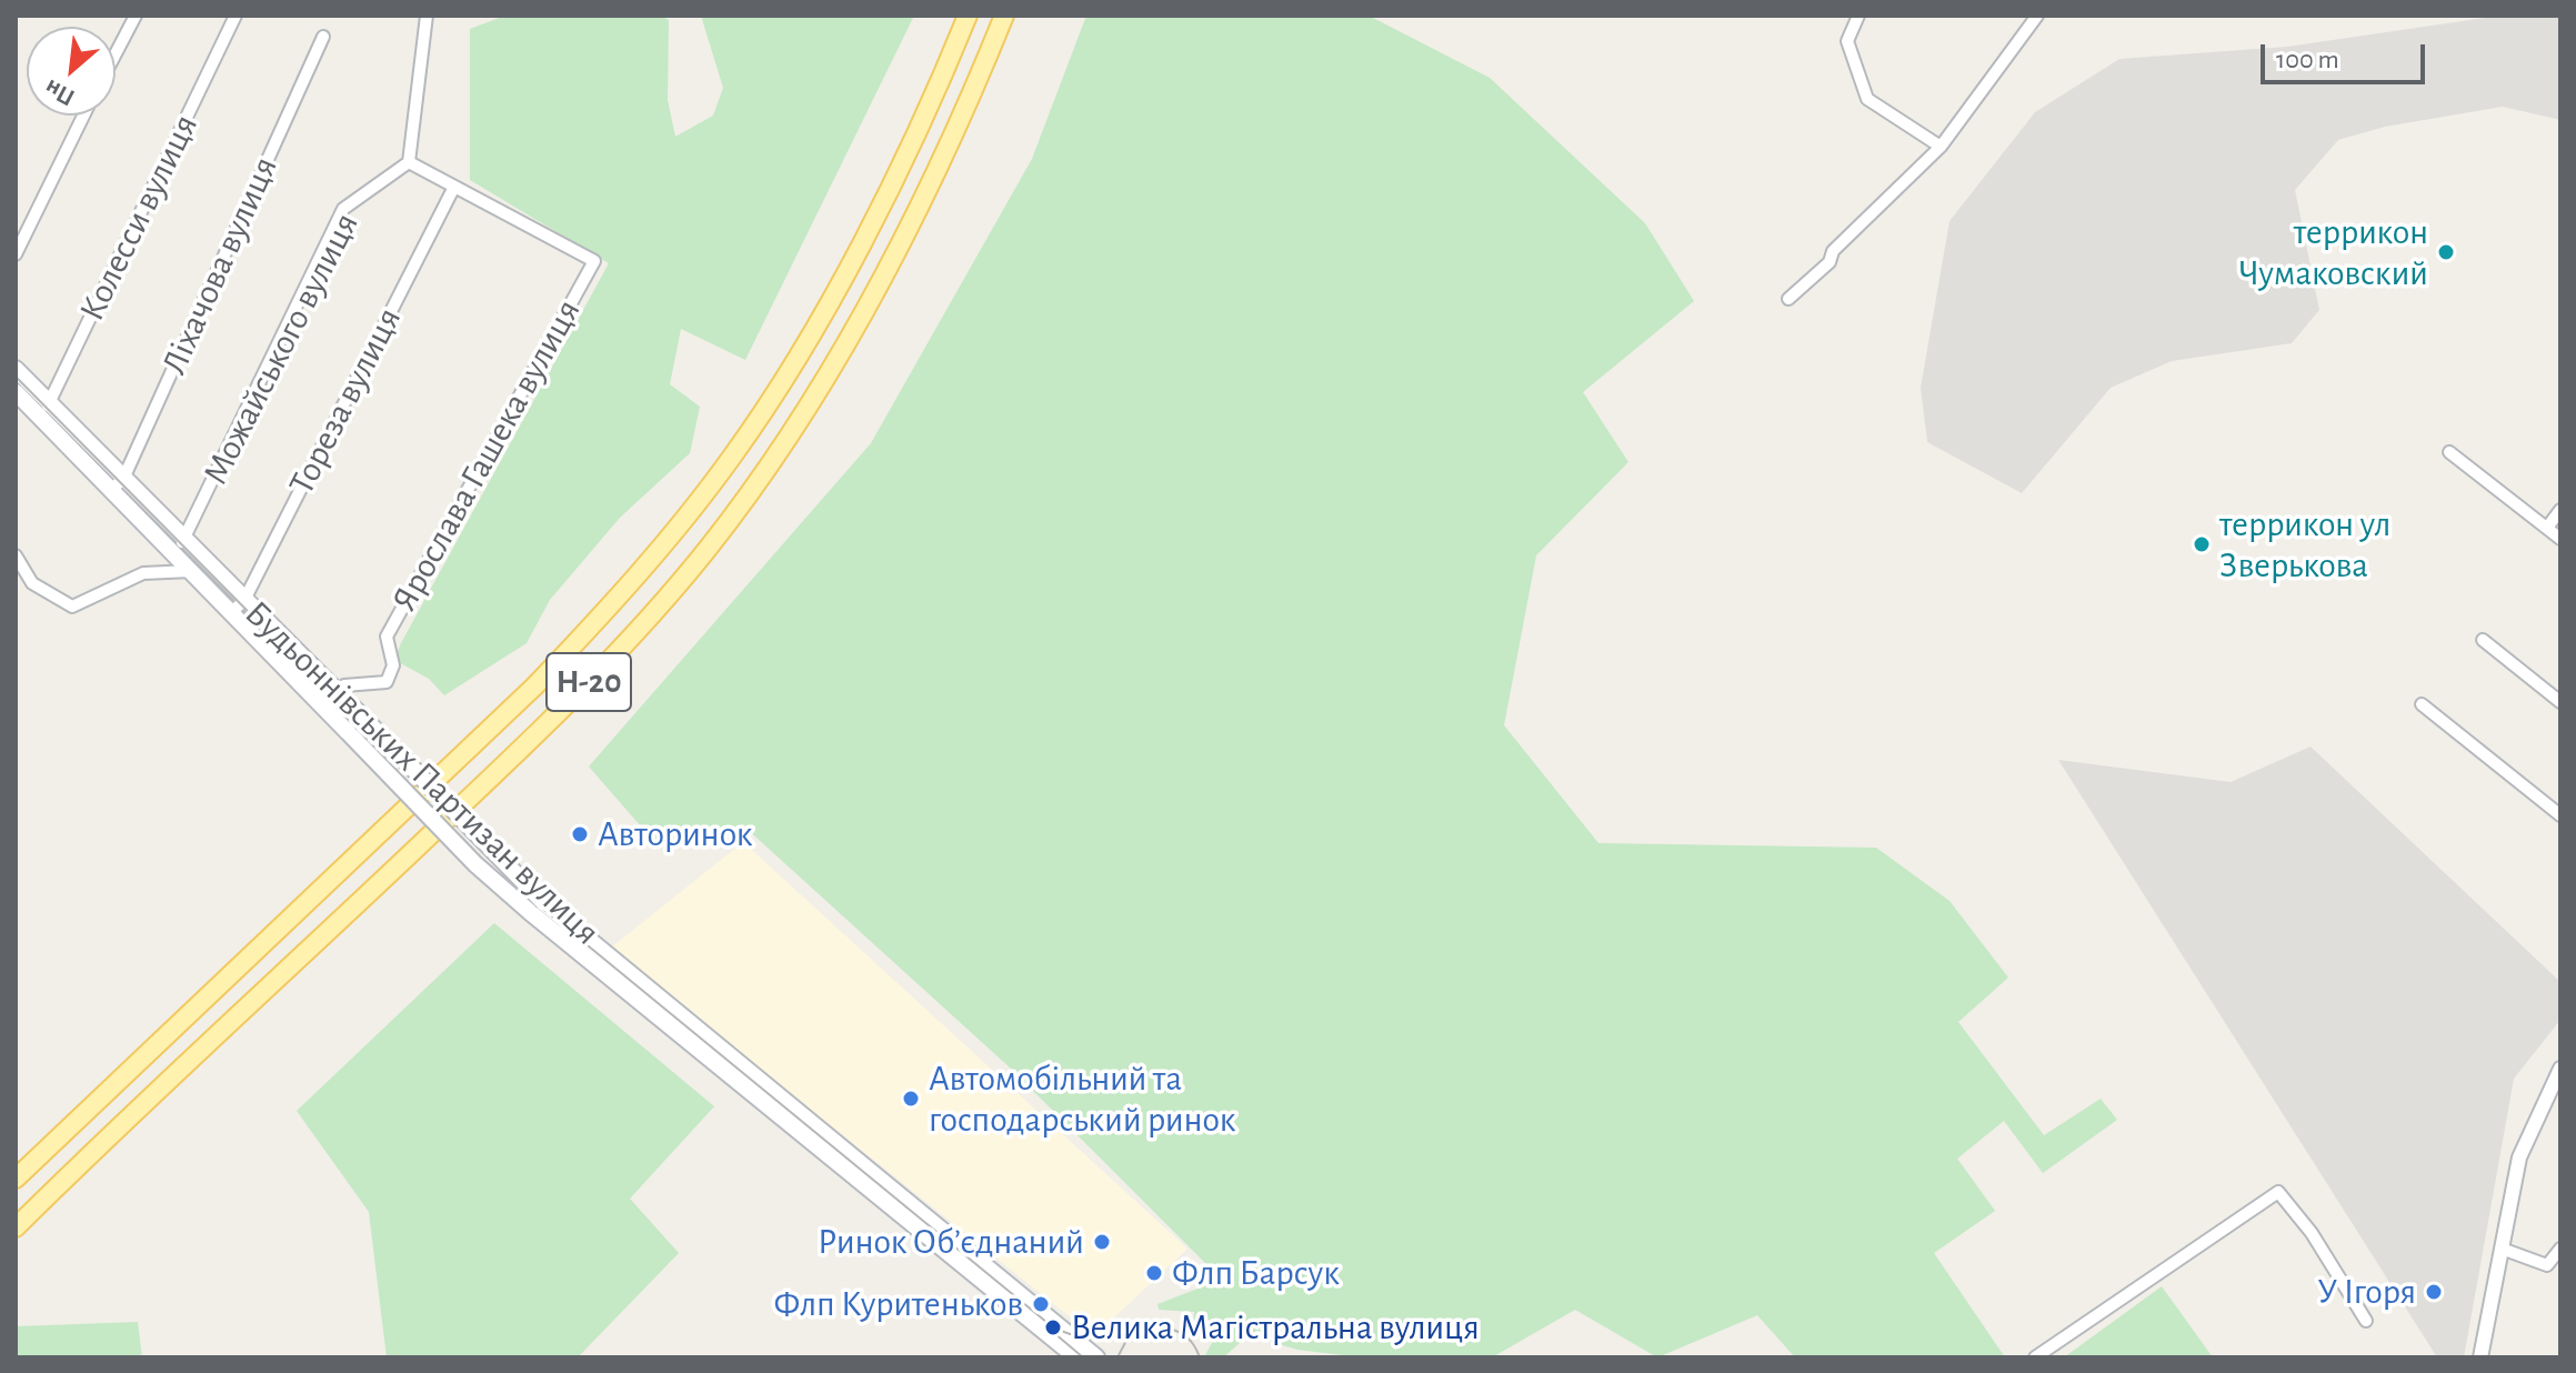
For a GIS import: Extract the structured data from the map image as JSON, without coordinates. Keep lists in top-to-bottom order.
{
  "streets": {
    "main road": ["Н-20", "Будьоннівських Партизан вулиця"],
    "street": [
      "Колесси вулиця",
      "Ліхачова вулиця",
      "Можайського вулиця",
      "Тореза вулиця",
      "Ярослава Гашека вулиця"
    ]
  },
  "crossings": [
    ["Колесси вулиця", "Будьоннівських Партизан вулиця"],
    ["Ліхачова вулиця", "Будьоннівських Партизан вулиця"],
    ["Можайського вулиця", "Будьоннівських Партизан вулиця"],
    ["Тореза вулиця", "Ярослава Гашека вулиця"],
    ["Тореза вулиця", "Будьоннівських Партизан вулиця"],
    ["Ярослава Гашека вулиця", "Будьоннівських Партизан вулиця"]
  ],
  "places": [
    "террикон Чумаковский",
    "террикон ул Зверькова",
    "Авторинок",
    "Автомобільний та господарський ринок",
    "Ринок Обʼєднаний",
    "Флп Барсук",
    "У Ігоря",
    "Флп Куритеньков",
    "Велика Магістральна вулиця"
  ],
  "scale_bar": "100 m",
  "north": "bottom left"
}
